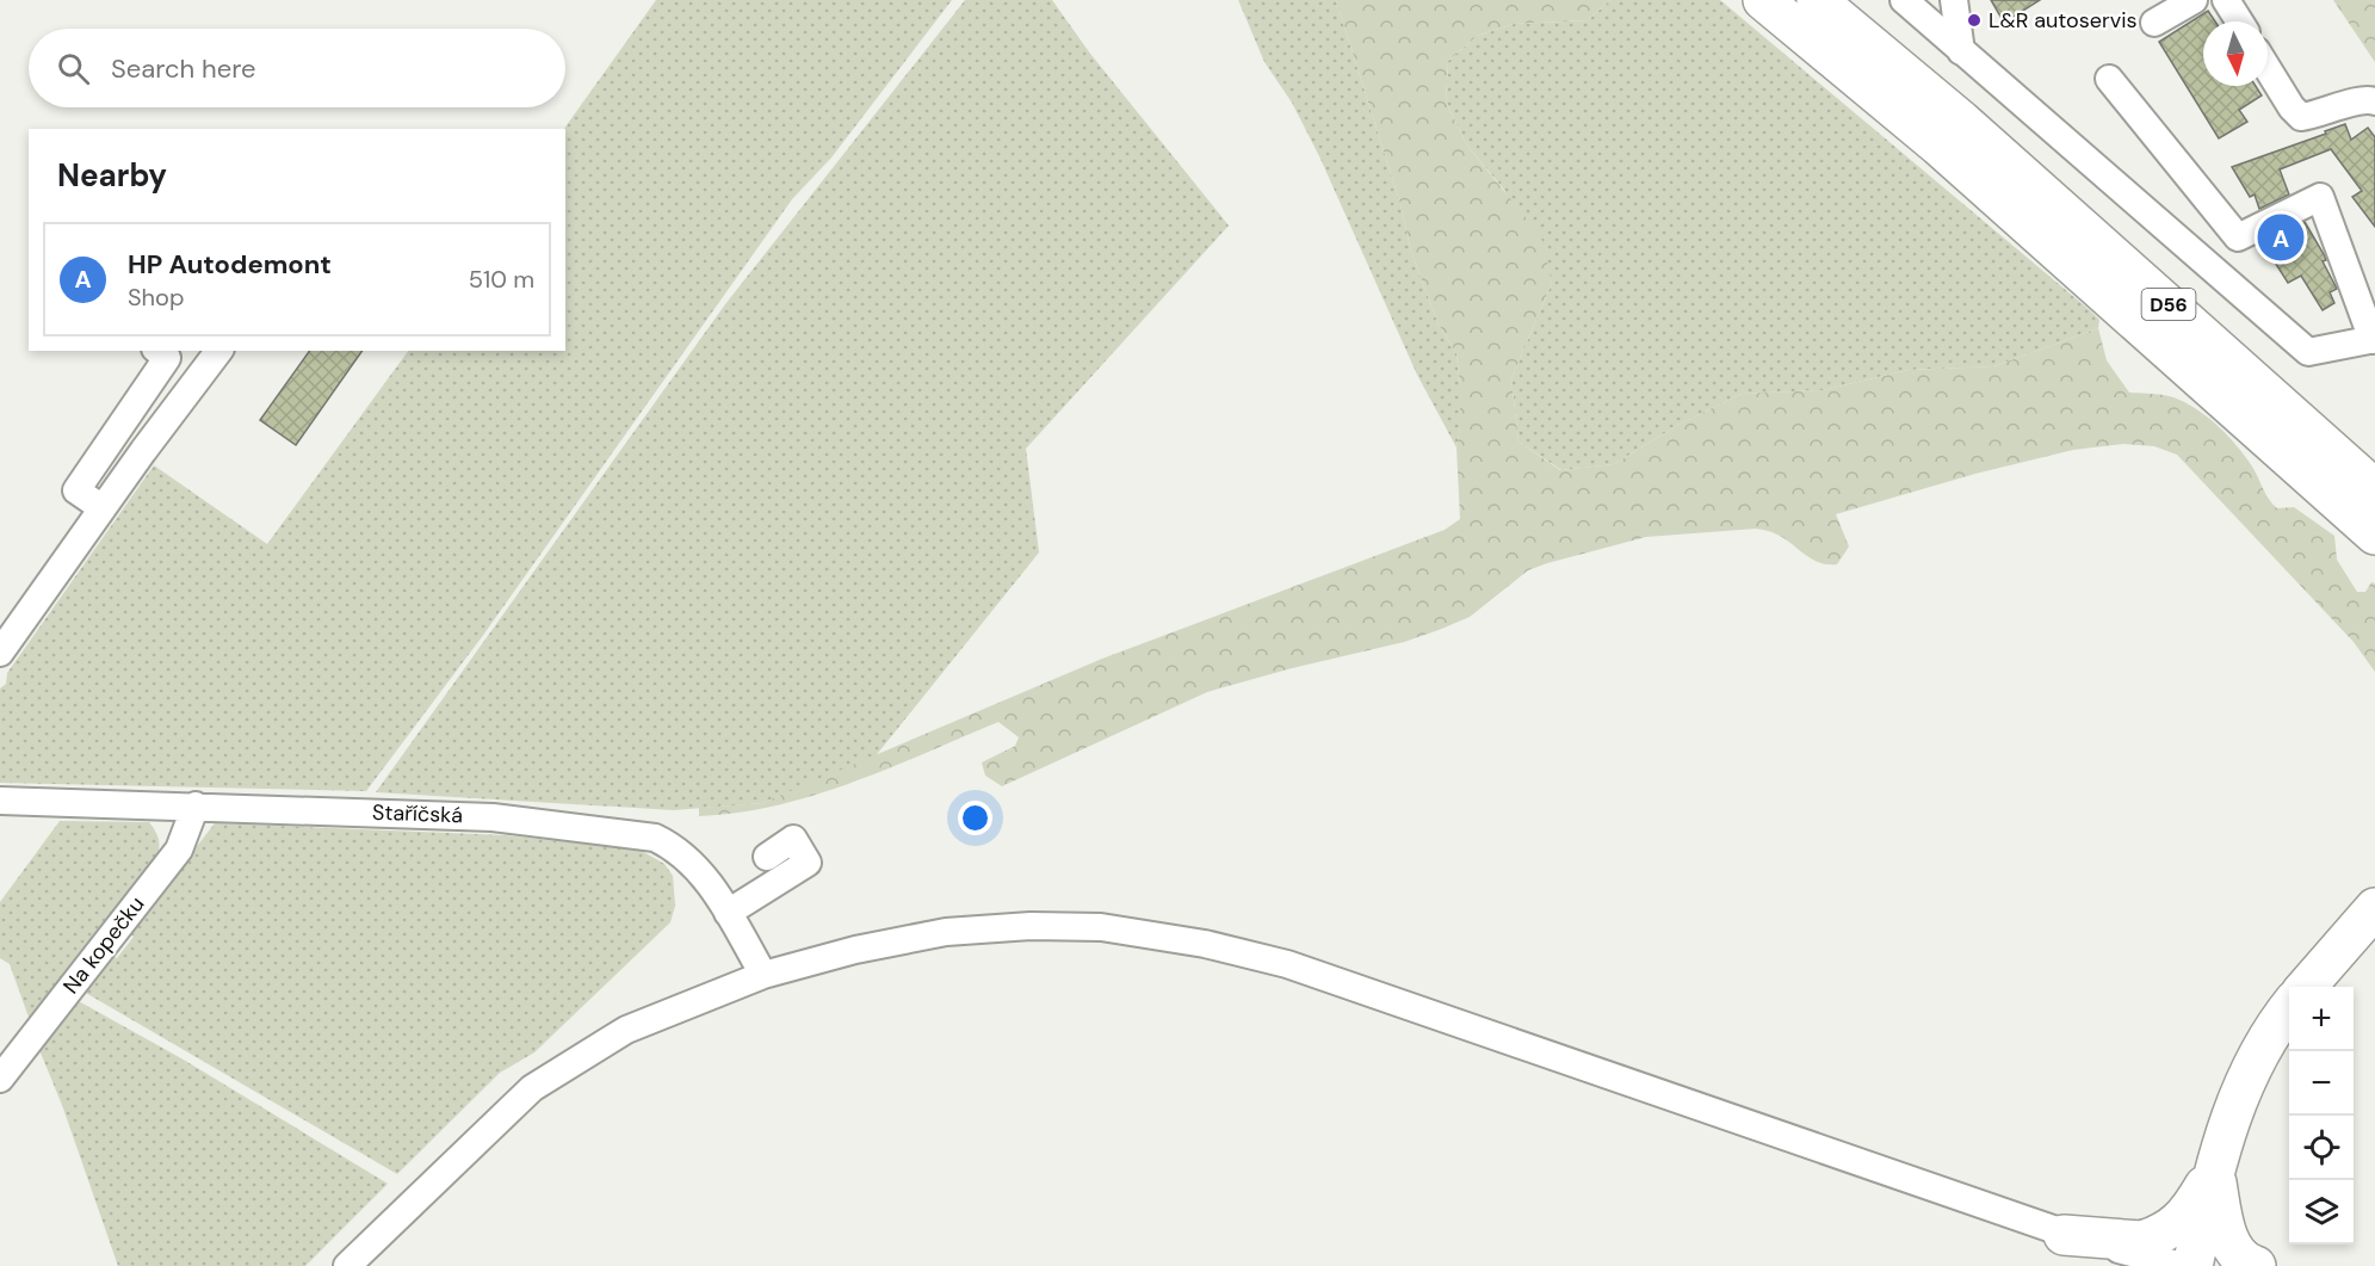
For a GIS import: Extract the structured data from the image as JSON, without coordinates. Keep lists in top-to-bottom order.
{
  "streets": {
    "highway": ["D56"],
    "street": ["Staříčská", "Na kopečku"]
  },
  "crossings": [
    ["Staříčská", "Na kopečku"]
  ],
  "places": ["L&R autoservis"],
  "north": "bottom",
  "page": {
    "search": "Search here",
    "heading": "Nearby",
    "pins": "A",
    "list": [
      {
        "mark": "A",
        "name": "HP Autodemont",
        "note": "Shop",
        "value": "510 m"
      }
    ],
    "map_buttons": ["+", "−"]
  }
}
